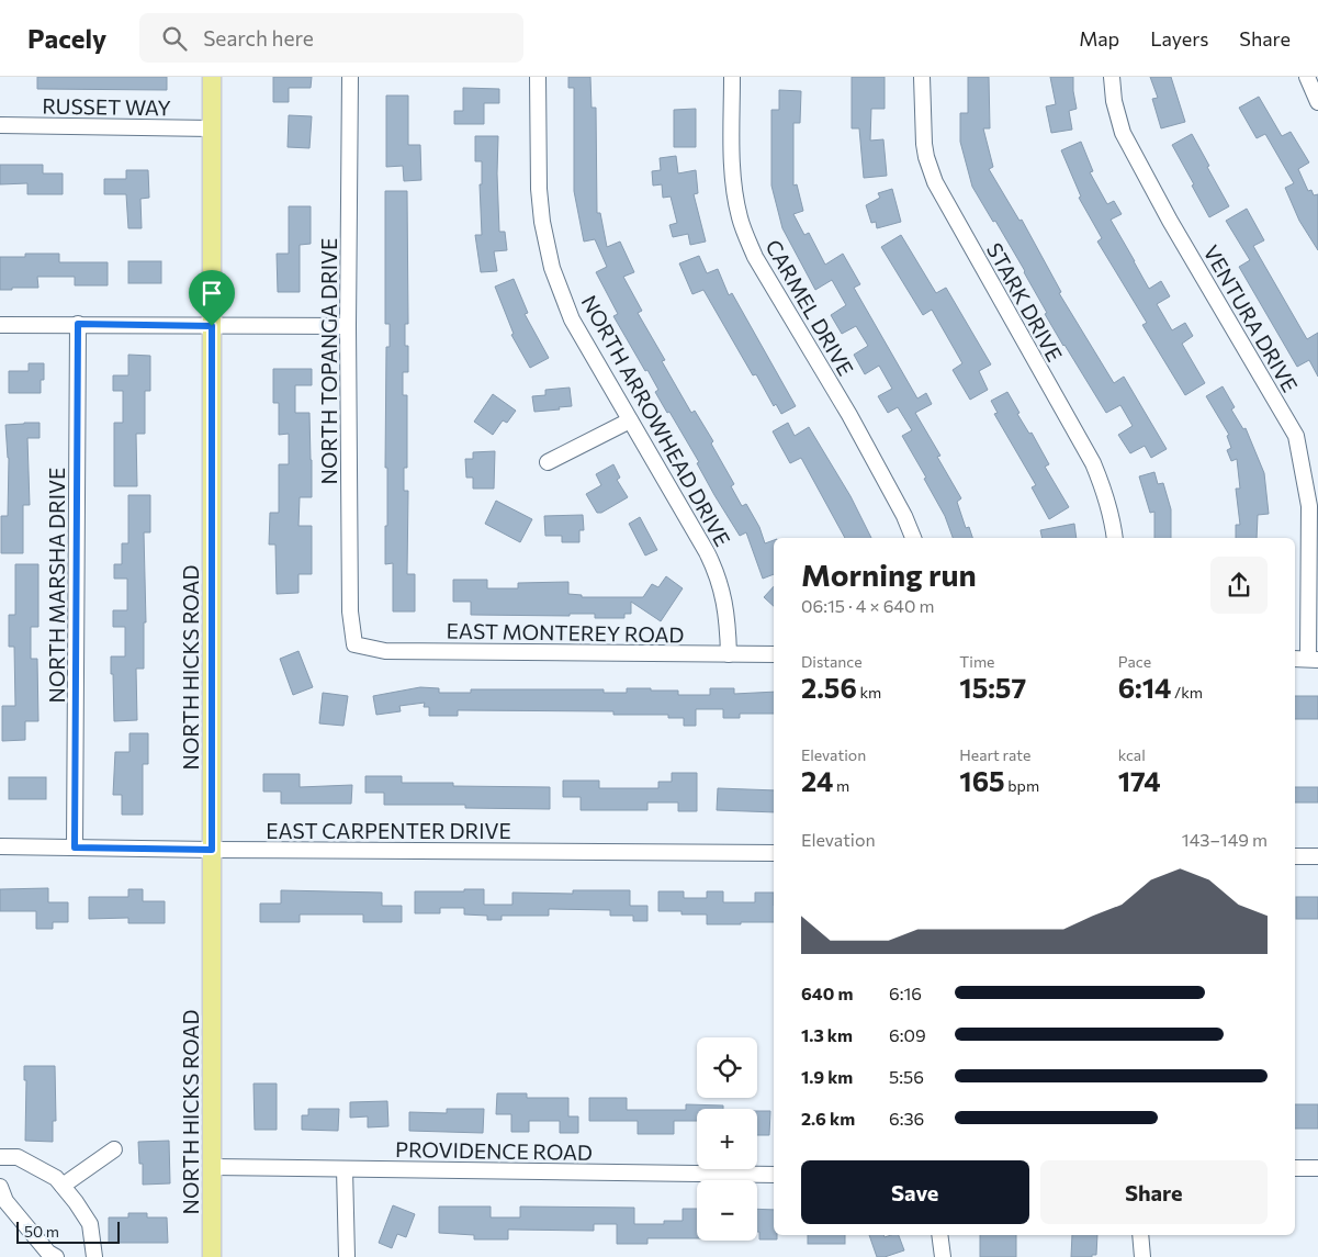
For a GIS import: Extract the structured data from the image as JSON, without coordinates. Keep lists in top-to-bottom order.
{
  "streets": {
    "main road": ["NORTH HICKS ROAD"],
    "street": [
      "RUSSET WAY",
      "STARK DRIVE",
      "CARMEL DRIVE",
      "VENTURA DRIVE",
      "NORTH TOPANGA DRIVE",
      "NORTH ARROWHEAD DRIVE",
      "NORTH MARSHA DRIVE",
      "EAST MONTEREY ROAD",
      "EAST CARPENTER DRIVE",
      "PROVIDENCE ROAD"
    ]
  },
  "crossings": [
    ["RUSSET WAY", "NORTH HICKS ROAD"],
    ["NORTH TOPANGA DRIVE", "EAST MONTEREY ROAD"],
    ["NORTH ARROWHEAD DRIVE", "EAST MONTEREY ROAD"],
    ["NORTH MARSHA DRIVE", "EAST CARPENTER DRIVE"],
    ["NORTH HICKS ROAD", "EAST CARPENTER DRIVE"],
    ["NORTH HICKS ROAD", "PROVIDENCE ROAD"]
  ],
  "scale_bar": "50 m",
  "page": {
    "header": "Pacely",
    "search": "Search here",
    "nav": ["Map", "Layers", "Share"],
    "heading": ["Morning run", "06:15 · 4 × 640 m"],
    "stats": [
      ["Distance", "2.56 km"],
      ["Time", "15:57"],
      ["Pace", "6:14 /km"],
      ["Elevation", "24 m"],
      ["Heart rate", "165 bpm"],
      ["kcal", "174"]
    ],
    "chart": ["Elevation", "143–149 m"],
    "list": [
      {
        "name": "640 m",
        "note": "6:16"
      },
      {
        "name": "1.3 km",
        "note": "6:09"
      },
      {
        "name": "1.9 km",
        "note": "5:56"
      },
      {
        "name": "2.6 km",
        "note": "6:36"
      }
    ],
    "map_buttons": ["+", "−"],
    "buttons": ["Save", "Share"],
    "scale": "50 m"
  }
}
